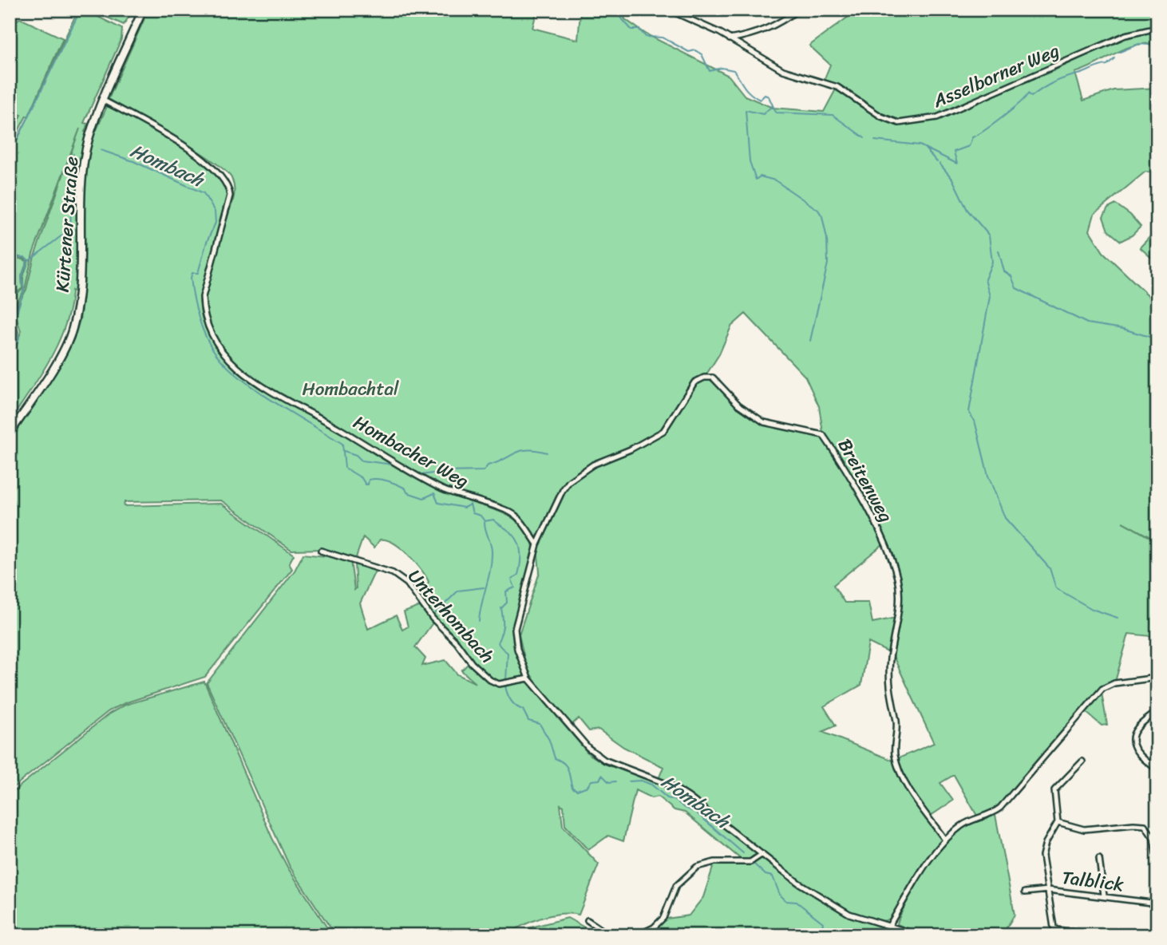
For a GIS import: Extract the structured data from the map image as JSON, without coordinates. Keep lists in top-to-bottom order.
{
  "streets": {
    "main road": ["Kürtener Straße"],
    "street": [
      "Asselborner Weg",
      "Hombacher Weg",
      "Breitenweg",
      "Unterhombach",
      "Talblick"
    ]
  },
  "crossings": [
    ["Kürtener Straße", "Hombacher Weg"],
    ["Hombacher Weg", "Breitenweg"]
  ],
  "water": ["Hombach"],
  "parks": ["Hombachtal"]
}
